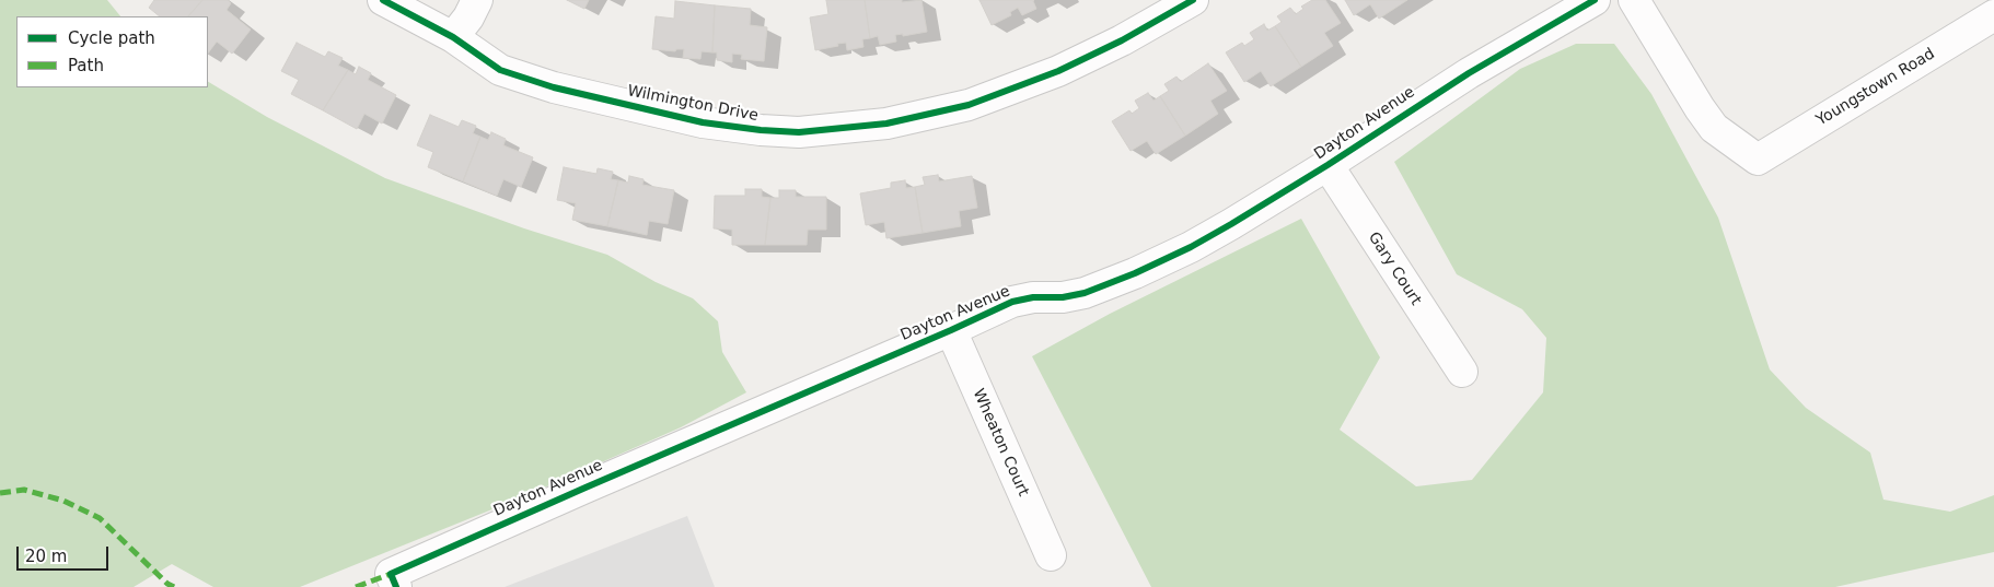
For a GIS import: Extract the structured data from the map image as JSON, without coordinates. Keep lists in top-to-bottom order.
{
  "streets": {
    "street": [
      "Youngstown Road",
      "Wilmington Drive",
      "Dayton Avenue",
      "Gary Court",
      "Wheaton Court"
    ]
  },
  "crossings": [
    ["Dayton Avenue", "Gary Court"],
    ["Dayton Avenue", "Wheaton Court"]
  ],
  "legend": ["Cycle path", "Path"],
  "scale_bar": "20 m"
}
